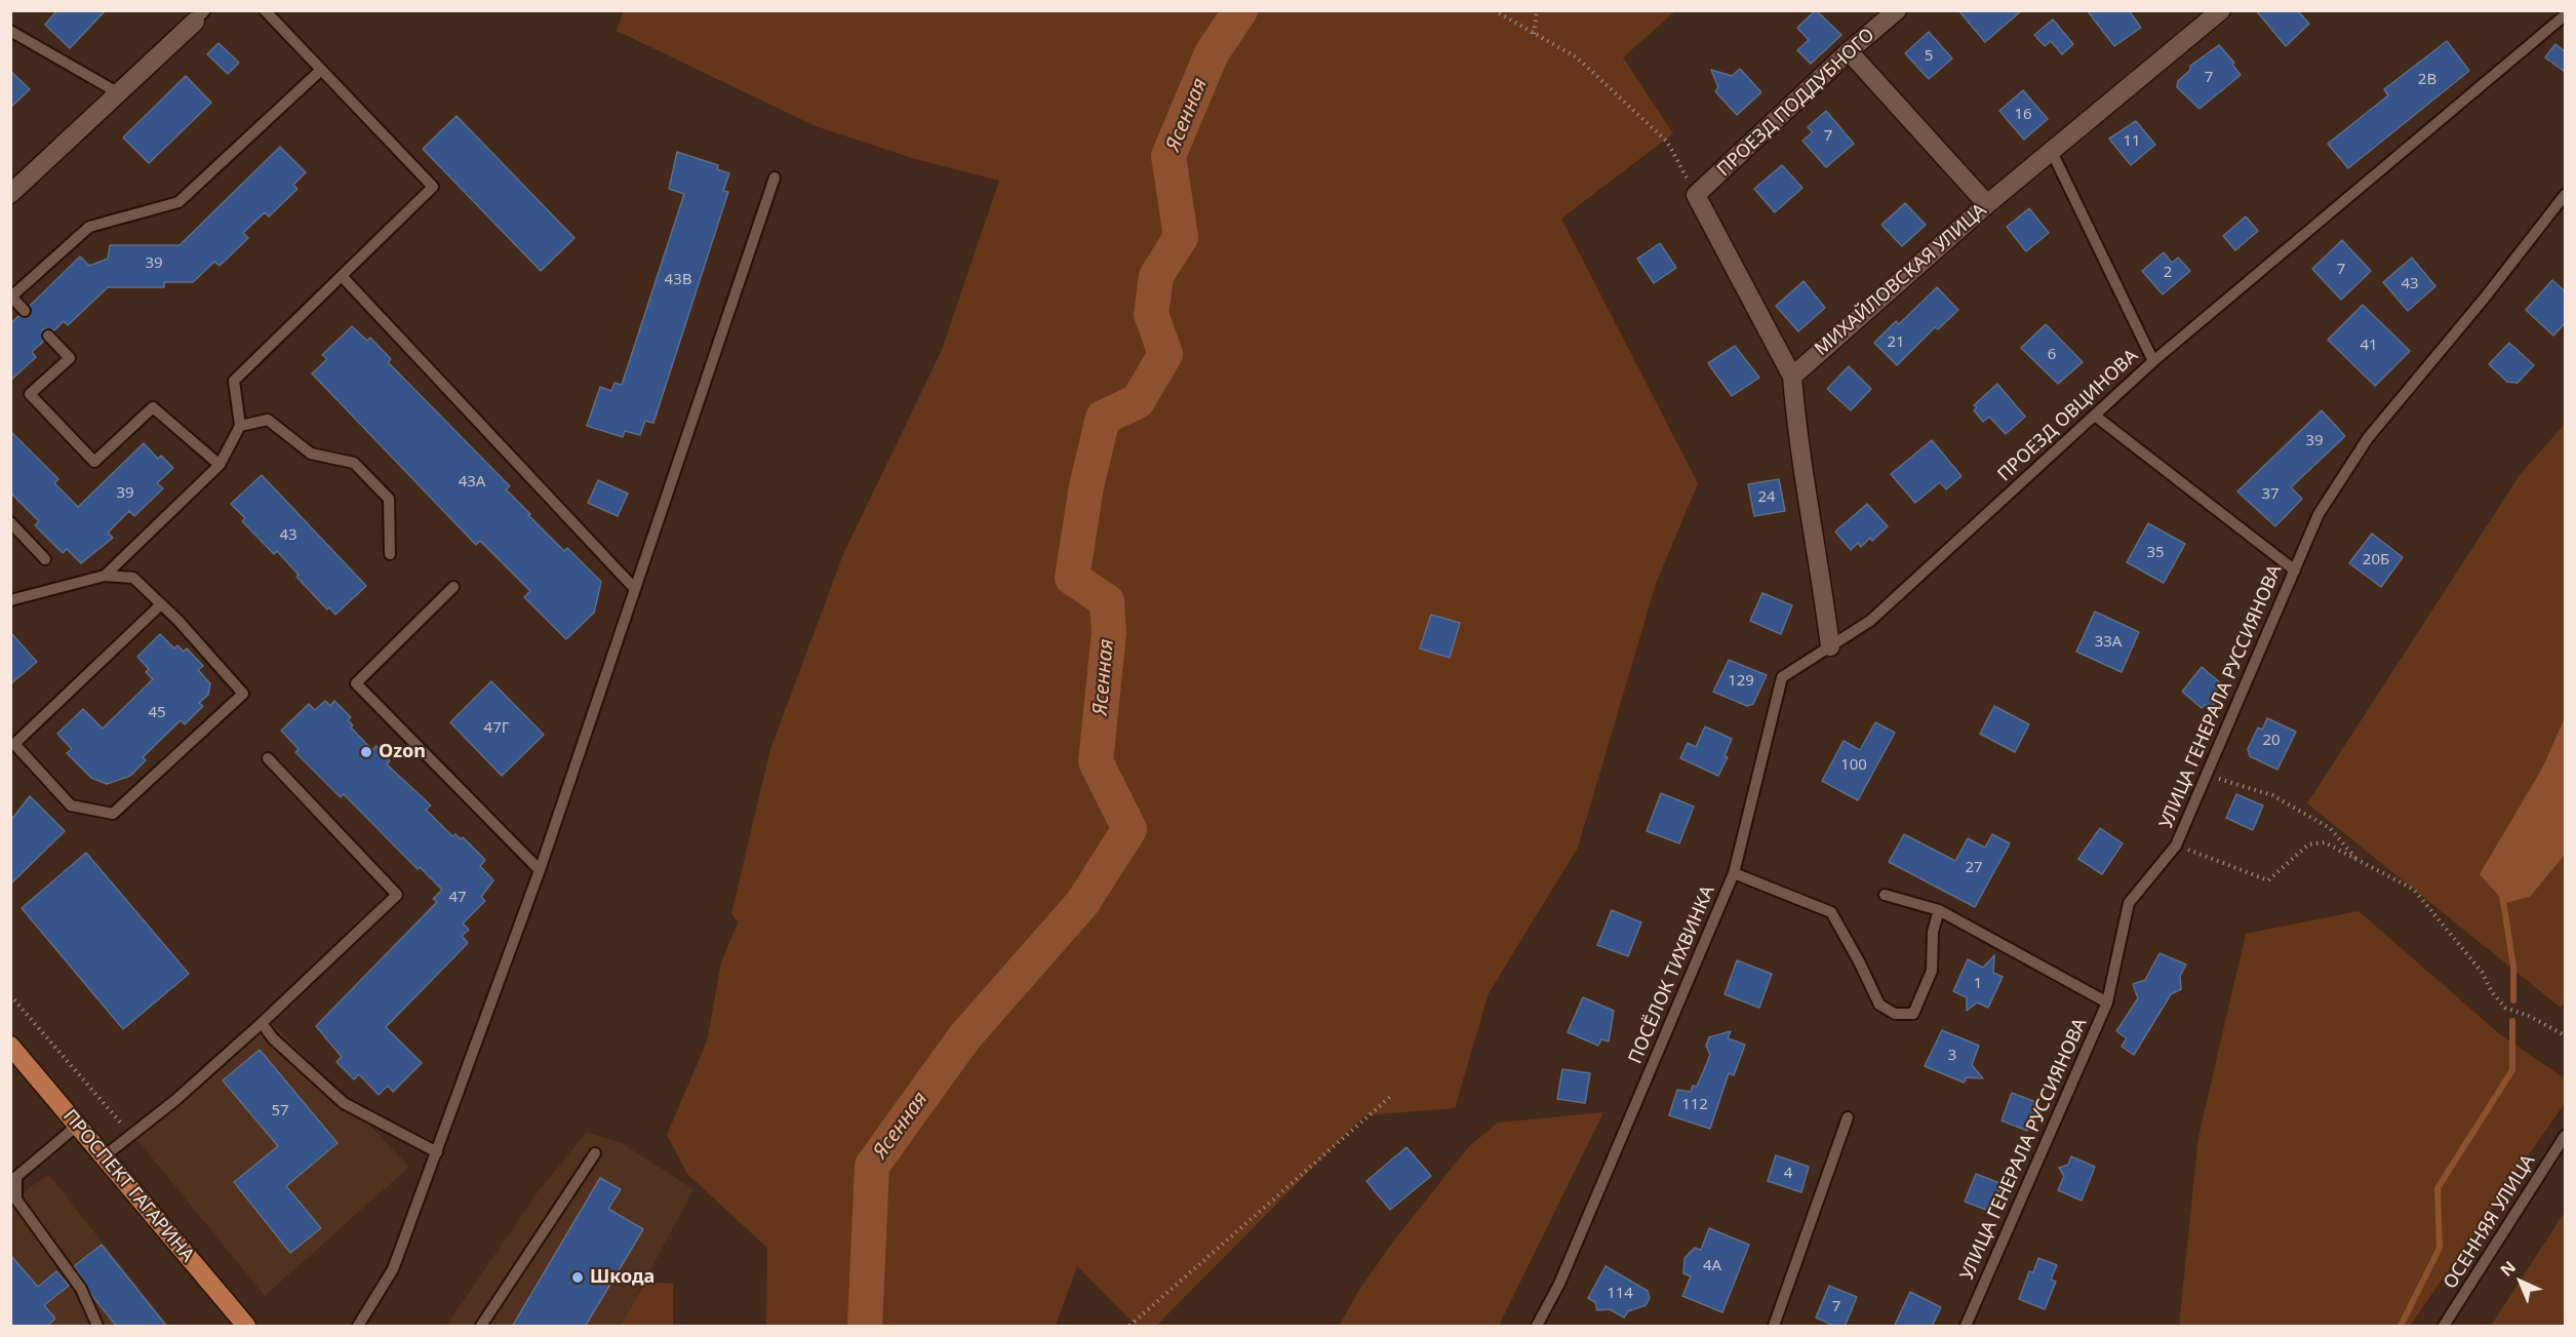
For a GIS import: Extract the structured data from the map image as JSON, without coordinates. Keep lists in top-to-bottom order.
{
  "streets": {
    "main road": ["ПРОСПЕКТ ГАГАРИНА"],
    "street": ["ПРОЕЗД ПОДДУБНОГО", "МИХАЙЛОВСКАЯ УЛИЦА"],
    "lane": [
      "ПРОЕЗД ОВЦИНОВА",
      "УЛИЦА ГЕНЕРАЛА РУССИЯНОВА",
      "ПОСЁЛОК ТИХВИНКА",
      "ОСЕННЯЯ УЛИЦА"
    ]
  },
  "crossings": [
    ["МИХАЙЛОВСКАЯ УЛИЦА", "ПРОЕЗД ОВЦИНОВА"],
    ["ПРОЕЗД ОВЦИНОВА", "ПОСЁЛОК ТИХВИНКА"]
  ],
  "water": ["Ясенная"],
  "places": ["Ozon", "Шкода"],
  "house_numbers": [
    "5",
    "7",
    "2В",
    "16",
    "7",
    "11",
    "39",
    "7",
    "2",
    "43В",
    "43",
    "21",
    "41",
    "6",
    "39",
    "43А",
    "39",
    "37",
    "24",
    "43",
    "35",
    "20Б",
    "33А",
    "129",
    "45",
    "47Г",
    "20",
    "100",
    "27",
    "47",
    "1",
    "3",
    "112",
    "57",
    "4",
    "4А",
    "114",
    "7"
  ],
  "north": "top left"
}
